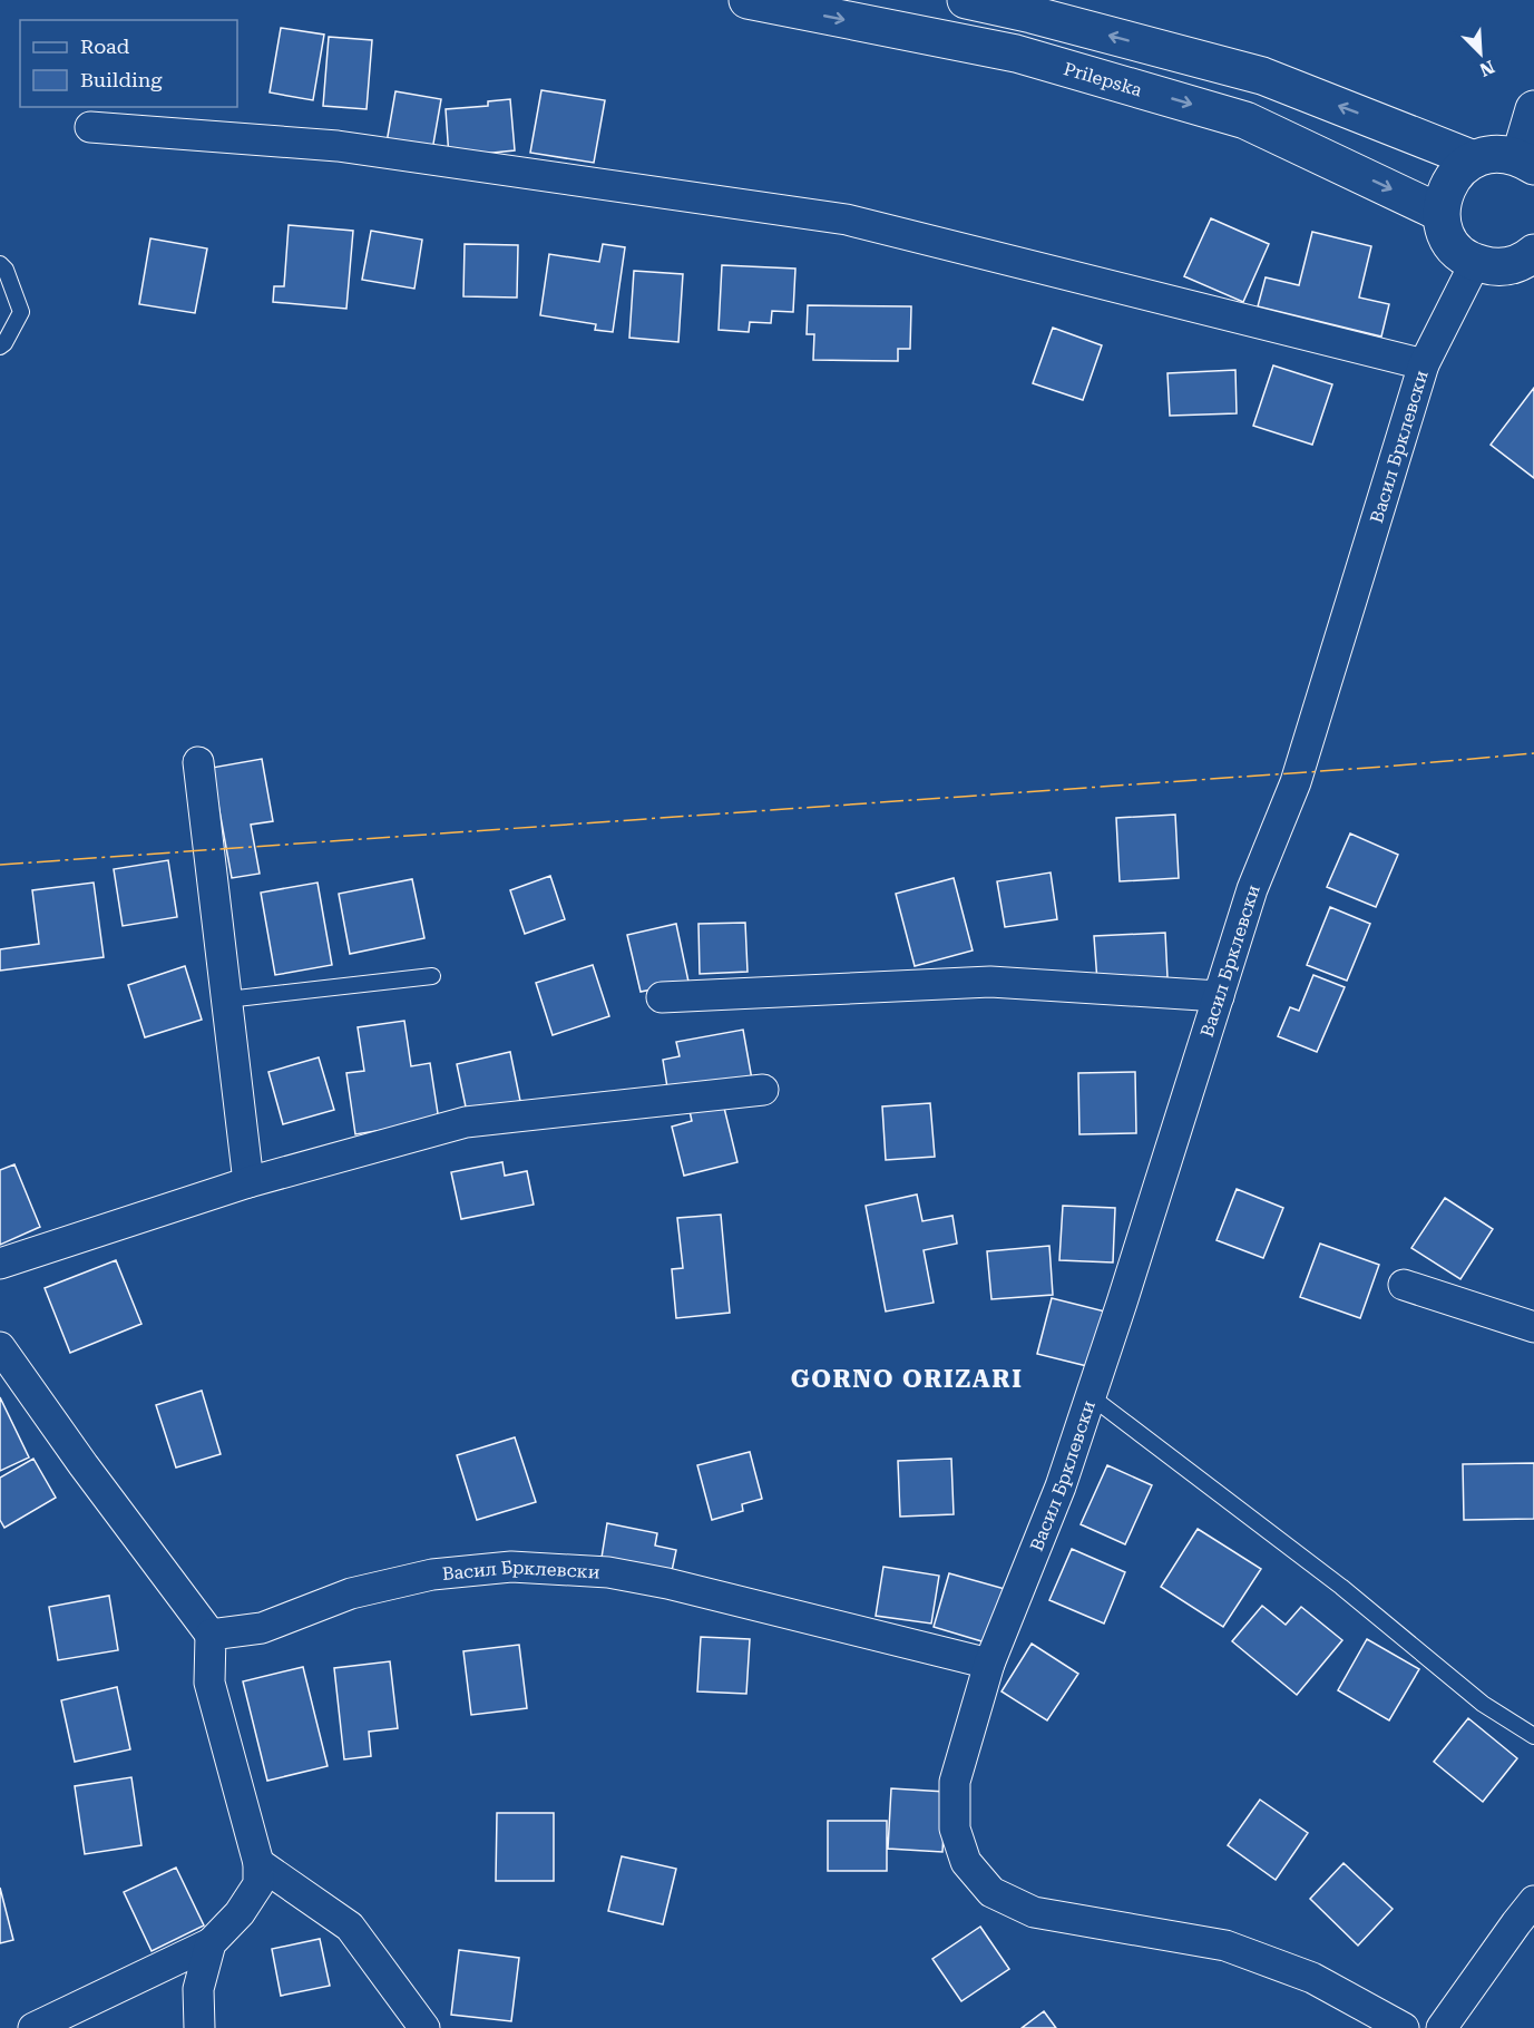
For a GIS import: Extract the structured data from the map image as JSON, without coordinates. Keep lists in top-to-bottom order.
{
  "streets": {
    "main road": ["Prilepska"],
    "street": ["Васил Брклевски"]
  },
  "districts": ["GORNO ORIZARI"],
  "legend": ["Road", "Building"],
  "north": "bottom right"
}
